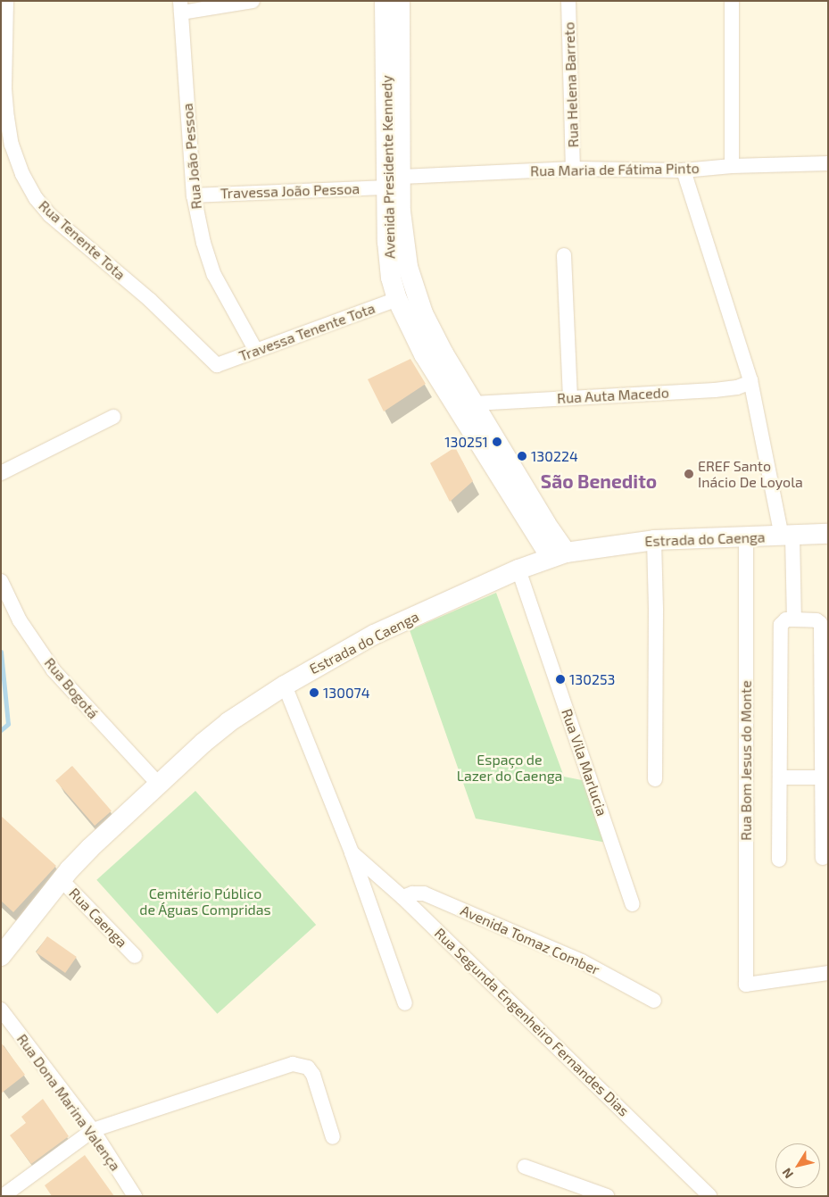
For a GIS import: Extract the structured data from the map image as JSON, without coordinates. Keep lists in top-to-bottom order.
{
  "streets": {
    "main road": ["Avenida Presidente Kennedy", "Estrada do Caenga"],
    "street": [
      "Rua Helena Barreto",
      "Rua João Pessoa",
      "Rua Maria de Fátima Pinto",
      "Travessa João Pessoa",
      "Rua Tenente Tota",
      "Travessa Tenente Tota",
      "Rua Auta Macedo",
      "Rua Bogotá",
      "Rua Bom Jesus do Monte",
      "Rua Vila Marlucia",
      "Rua Caenga",
      "Avenida Tomaz Comber",
      "Rua Segunda Engenheiro Fernandes Dias",
      "Rua Dona Marina Valença"
    ]
  },
  "crossings": [
    ["Rua Helena Barreto", "Rua Maria de Fátima Pinto"],
    ["Rua João Pessoa", "Travessa João Pessoa"],
    ["Rua João Pessoa", "Travessa Tenente Tota"],
    ["Avenida Presidente Kennedy", "Rua Maria de Fátima Pinto"],
    ["Avenida Presidente Kennedy", "Travessa João Pessoa"],
    ["Avenida Presidente Kennedy", "Travessa Tenente Tota"],
    ["Avenida Presidente Kennedy", "Rua Auta Macedo"],
    ["Avenida Presidente Kennedy", "Estrada do Caenga"],
    ["Rua Maria de Fátima Pinto", "Travessa João Pessoa"],
    ["Rua Tenente Tota", "Travessa Tenente Tota"],
    ["Estrada do Caenga", "Rua Bogotá"],
    ["Estrada do Caenga", "Rua Bom Jesus do Monte"],
    ["Estrada do Caenga", "Rua Vila Marlucia"],
    ["Estrada do Caenga", "Rua Caenga"],
    ["Estrada do Caenga", "Rua Segunda Engenheiro Fernandes Dias"],
    ["Avenida Tomaz Comber", "Rua Segunda Engenheiro Fernandes Dias"]
  ],
  "districts": ["São Benedito"],
  "parks": ["Espaço de Lazer do Caenga", "Cemitério Público de Águas Compridas"],
  "places": [
    "130251",
    "130224",
    "EREF Santo Inácio De Loyola",
    "130253",
    "130074"
  ],
  "north": "bottom left"
}
